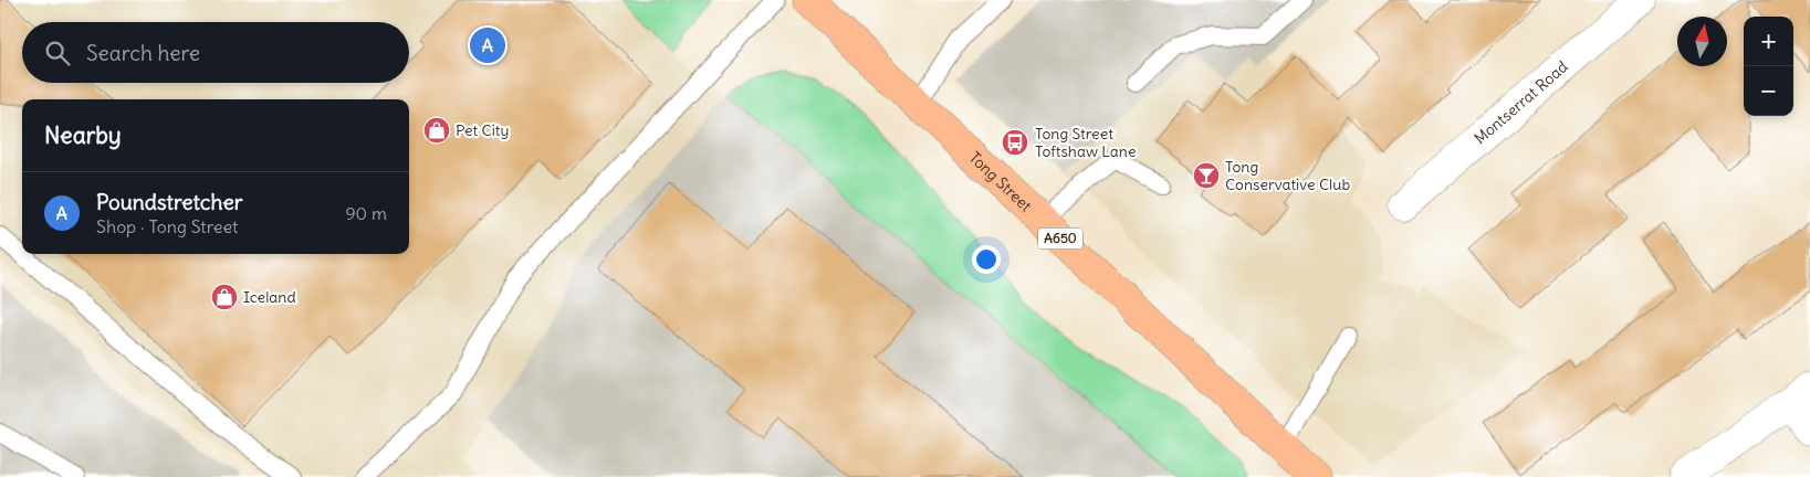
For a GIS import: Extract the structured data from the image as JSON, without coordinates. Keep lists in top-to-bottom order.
{
  "streets": {
    "highway": ["Tong Street", "A650"],
    "street": ["Montserrat Road"]
  },
  "places": {
    "shop": ["Pet City", "Iceland"],
    "bus stop": ["Tong Street Toftshaw Lane"],
    "bar": ["Tong Conservative Club"]
  },
  "north": "top",
  "page": {
    "map_buttons": ["+", "−"],
    "search": "Search here",
    "pins": "A",
    "heading": "Nearby",
    "list": [
      {
        "mark": "A",
        "name": "Poundstretcher",
        "note": "Shop · Tong Street",
        "value": "90 m"
      }
    ]
  }
}
